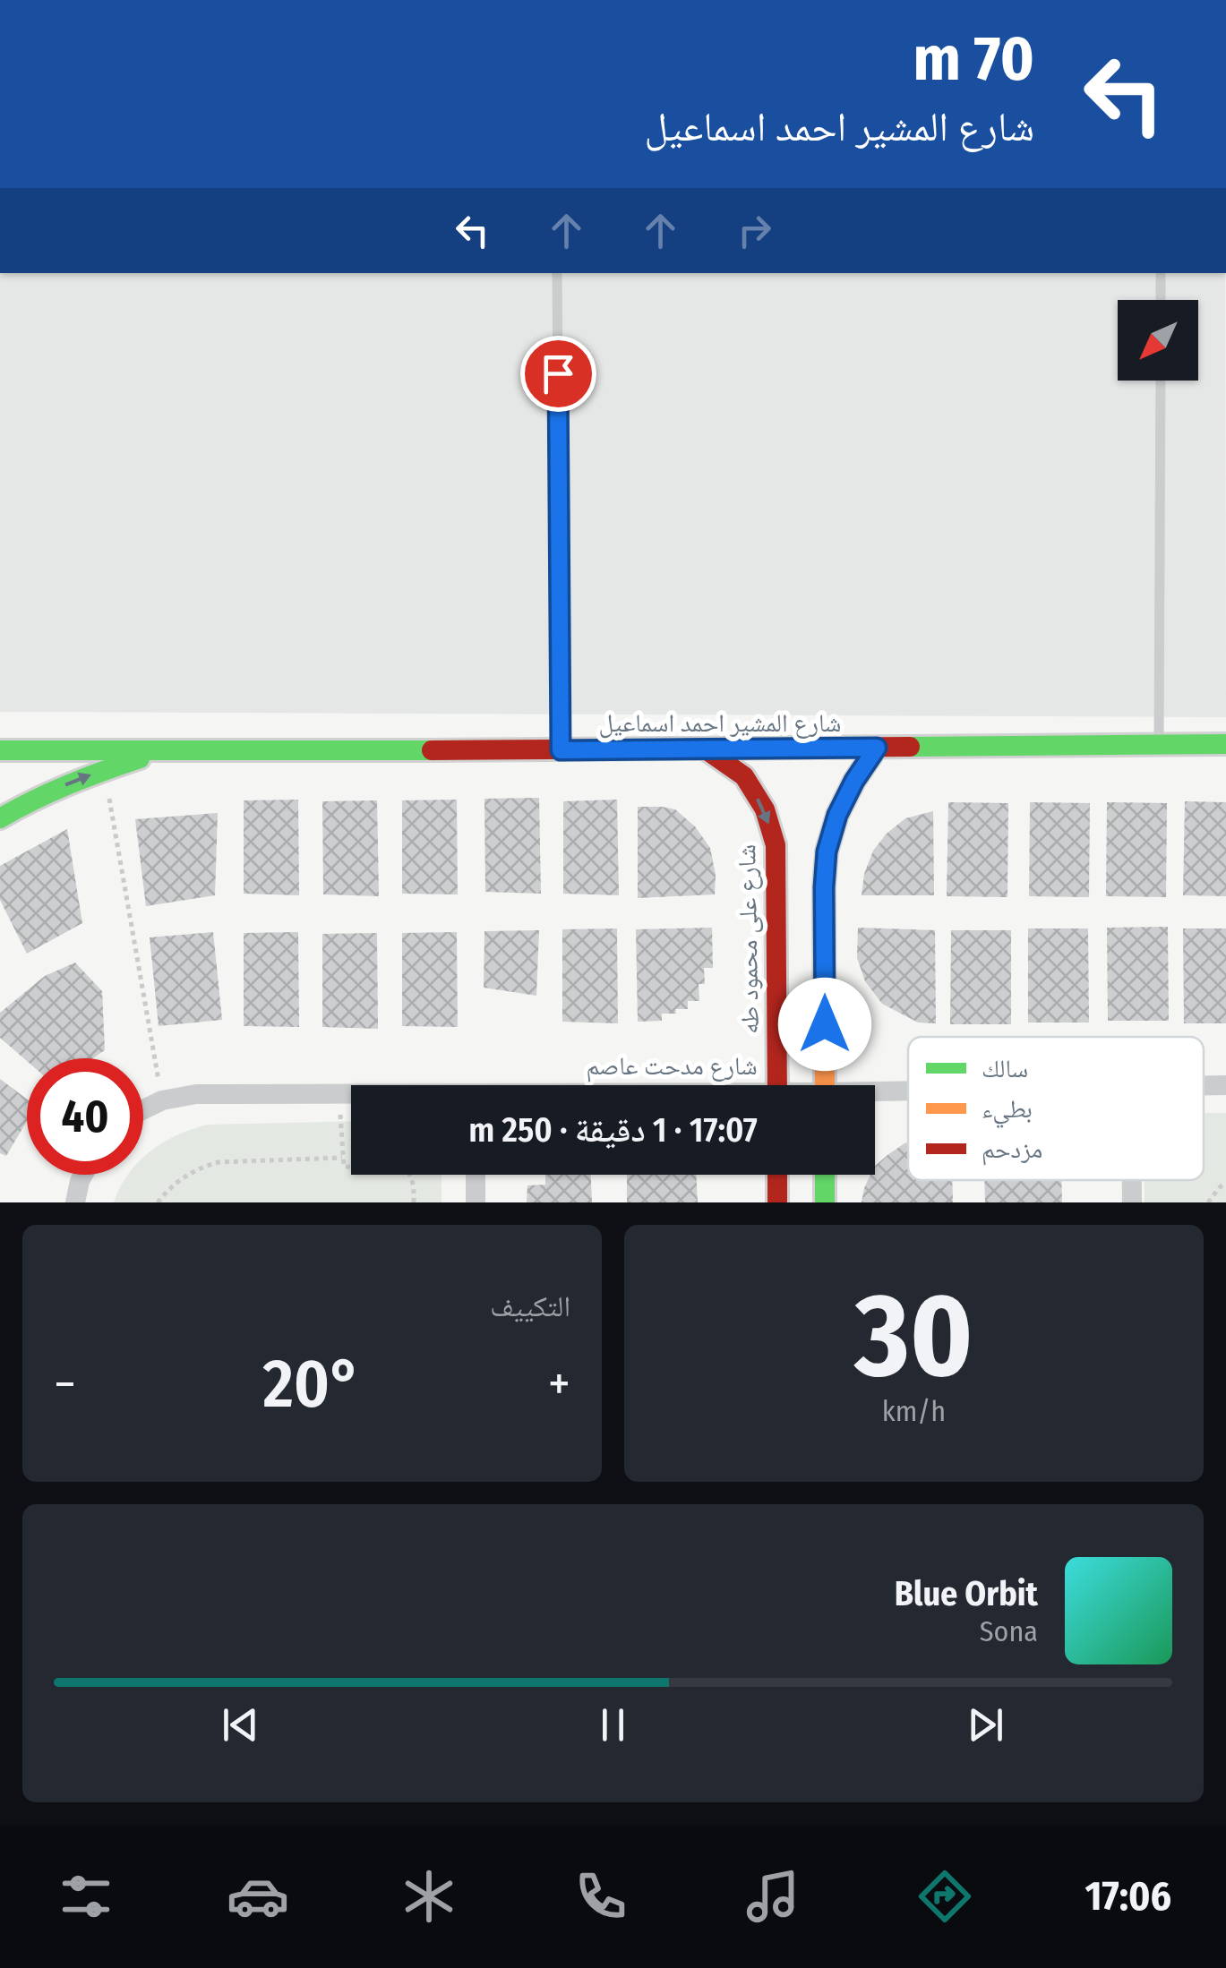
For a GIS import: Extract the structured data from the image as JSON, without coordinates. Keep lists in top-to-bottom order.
{
  "streets": {
    "main road": ["شارع المشير احمد اسماعيل", "شارع على محمود طه"],
    "street": ["شارع مدحت عاصم"]
  },
  "crossings": [
    ["شارع المشير احمد اسماعيل", "شارع على محمود طه"]
  ],
  "legend": ["سالك", "بطيء", "مزدحم"],
  "north": "bottom left",
  "page": {
    "turn": ["70 m", "شارع المشير احمد اسماعيل"],
    "limit": "40",
    "trip": "17:07 · 1 دقيقة · 250 m",
    "tile": [
      ["30", "km/h"],
      "التكييف"
    ],
    "heat": ["−", "20°", "+"],
    "song": ["Blue Orbit", "Sona"],
    "tabs": "17:06"
  }
}
